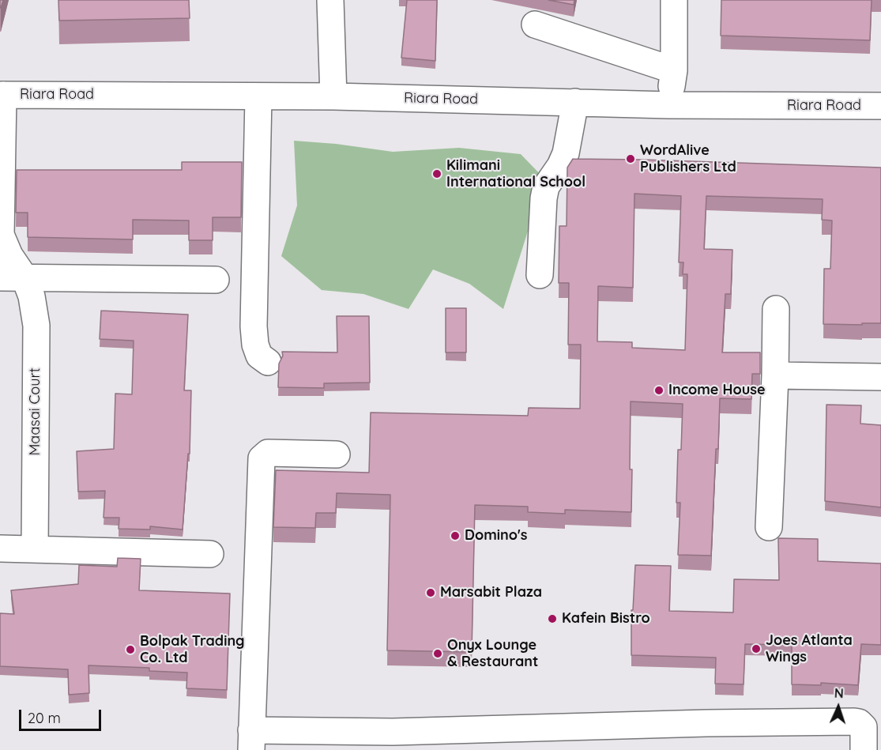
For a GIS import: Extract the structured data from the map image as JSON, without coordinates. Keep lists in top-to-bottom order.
{
  "streets": {
    "street": ["Riara Road", "Maasai Court"]
  },
  "crossings": [
    ["Riara Road", "Maasai Court"]
  ],
  "places": [
    "WordAlive Publishers Ltd",
    "Kilimani International School",
    "Income House",
    "Domino's",
    "Marsabit Plaza",
    "Kafein Bistro",
    "Joes Atlanta Wings",
    "Bolpak Trading Co. Ltd",
    "Onyx Lounge & Restaurant"
  ],
  "scale_bar": "20 m",
  "north": "top"
}
